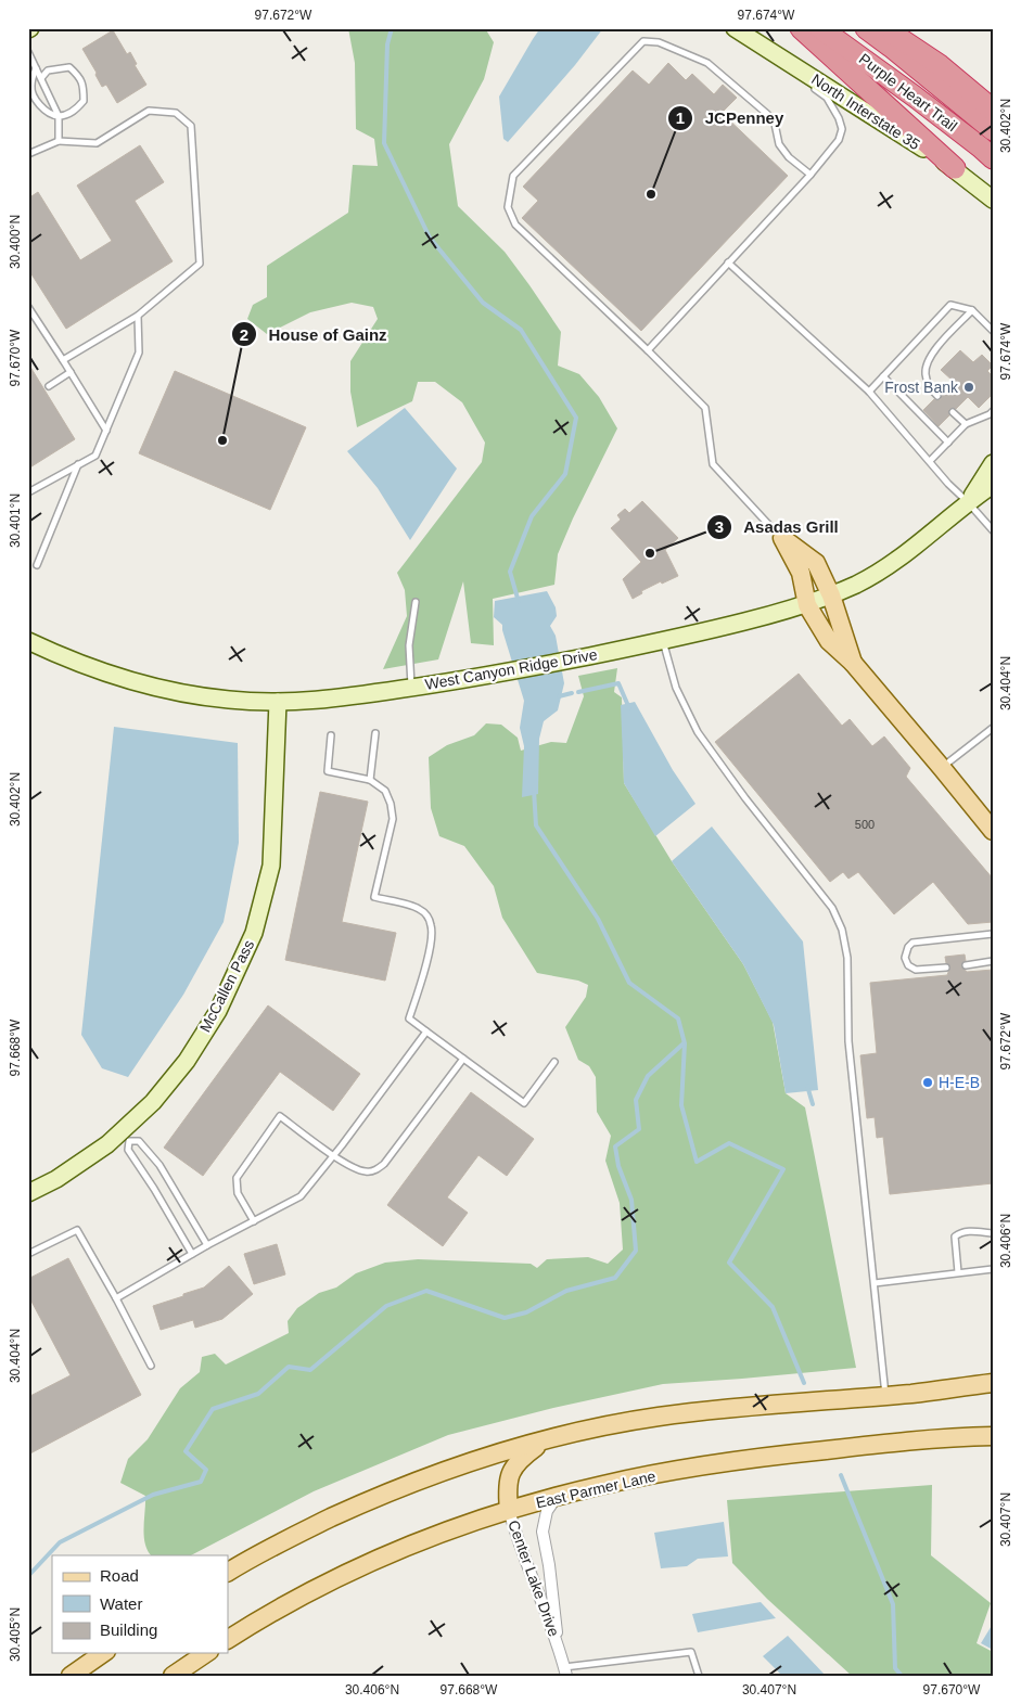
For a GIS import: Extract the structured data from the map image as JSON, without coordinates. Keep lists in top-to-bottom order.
{
  "streets": {
    "highway": ["Purple Heart Trail"],
    "main road": ["East Parmer Lane"],
    "street": [
      "North Interstate 35",
      "West Canyon Ridge Drive",
      "McCallen Pass",
      "Center Lake Drive"
    ]
  },
  "crossings": [
    ["West Canyon Ridge Drive", "McCallen Pass"],
    ["East Parmer Lane", "Center Lake Drive"]
  ],
  "places": [
    "JCPenney",
    "Frost Bank",
    "House of Gainz",
    "Asadas Grill",
    "H-E-B"
  ],
  "house_numbers": ["500"],
  "legend": ["Road", "Water", "Building"],
  "coordinates": [
    "97.672°W",
    "97.674°W",
    "30.402°N",
    "30.400°N",
    "97.670°W",
    "30.401°N",
    "30.404°N",
    "97.668°W",
    "30.406°N",
    "30.407°N",
    "30.405°N"
  ]
}
